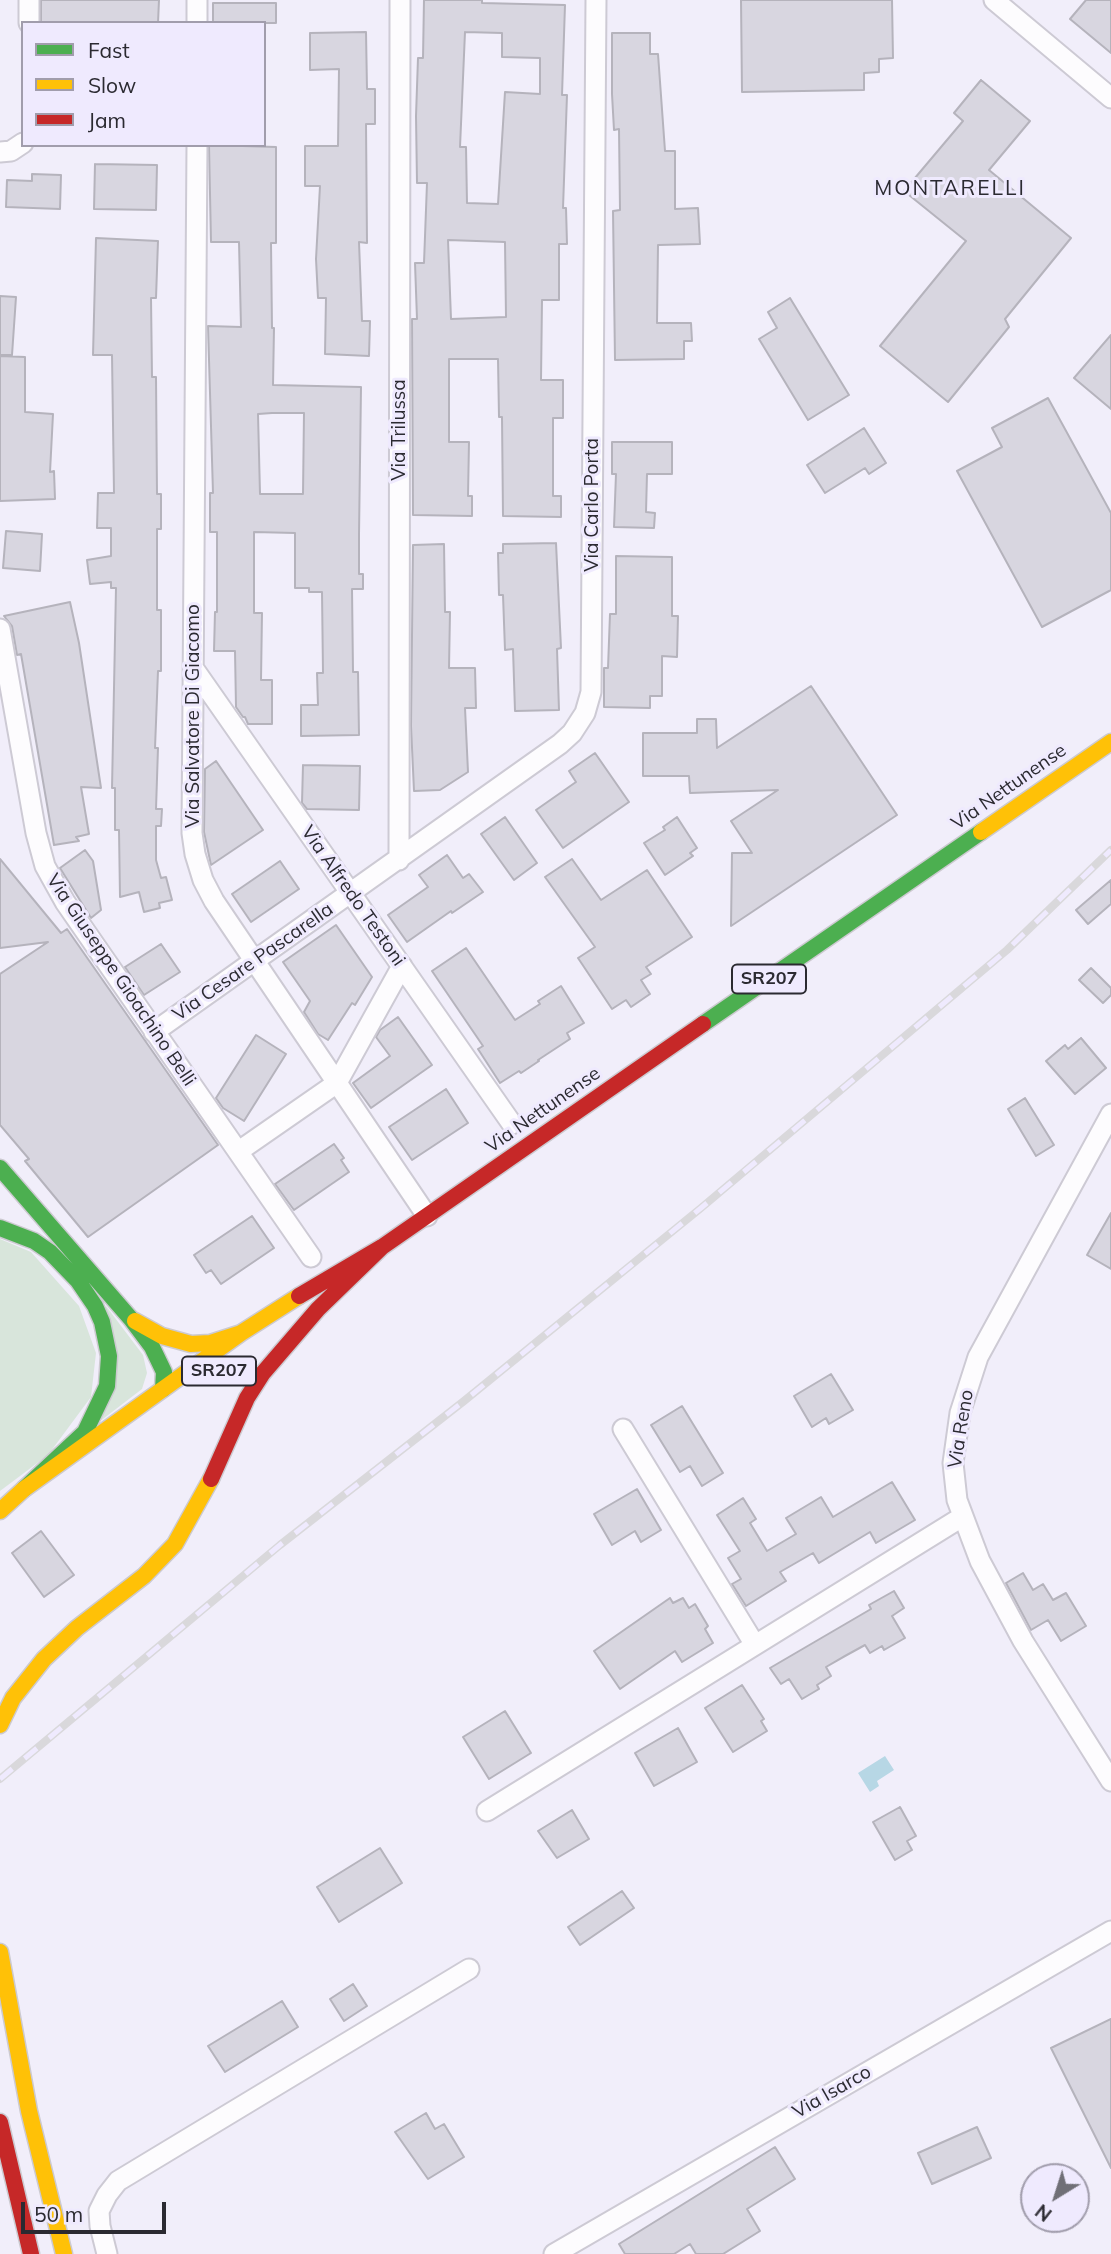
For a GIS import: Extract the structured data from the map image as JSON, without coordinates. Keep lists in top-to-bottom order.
{
  "streets": {
    "main road": ["Via Nettunense", "SR207"],
    "street": [
      "Via Trilussa",
      "Via Carlo Porta",
      "Via Salvatore Di Giacomo",
      "Via Alfredo Testoni",
      "Via Cesare Pascarella",
      "Via Giuseppe Gioachino Belli",
      "Via Reno",
      "Via Isarco"
    ]
  },
  "crossings": [
    ["Via Trilussa", "Via Carlo Porta"],
    ["Via Carlo Porta", "Via Alfredo Testoni"],
    ["Via Carlo Porta", "Via Cesare Pascarella"],
    ["Via Salvatore Di Giacomo", "Via Nettunense"],
    ["Via Salvatore Di Giacomo", "Via Alfredo Testoni"],
    ["Via Salvatore Di Giacomo", "Via Cesare Pascarella"],
    ["Via Nettunense", "SR207"],
    ["Via Alfredo Testoni", "Via Cesare Pascarella"],
    ["Via Cesare Pascarella", "Via Giuseppe Gioachino Belli"]
  ],
  "districts": ["MONTARELLI"],
  "legend": ["Fast", "Slow", "Jam"],
  "scale_bar": "50 m",
  "north": "bottom left"
}
